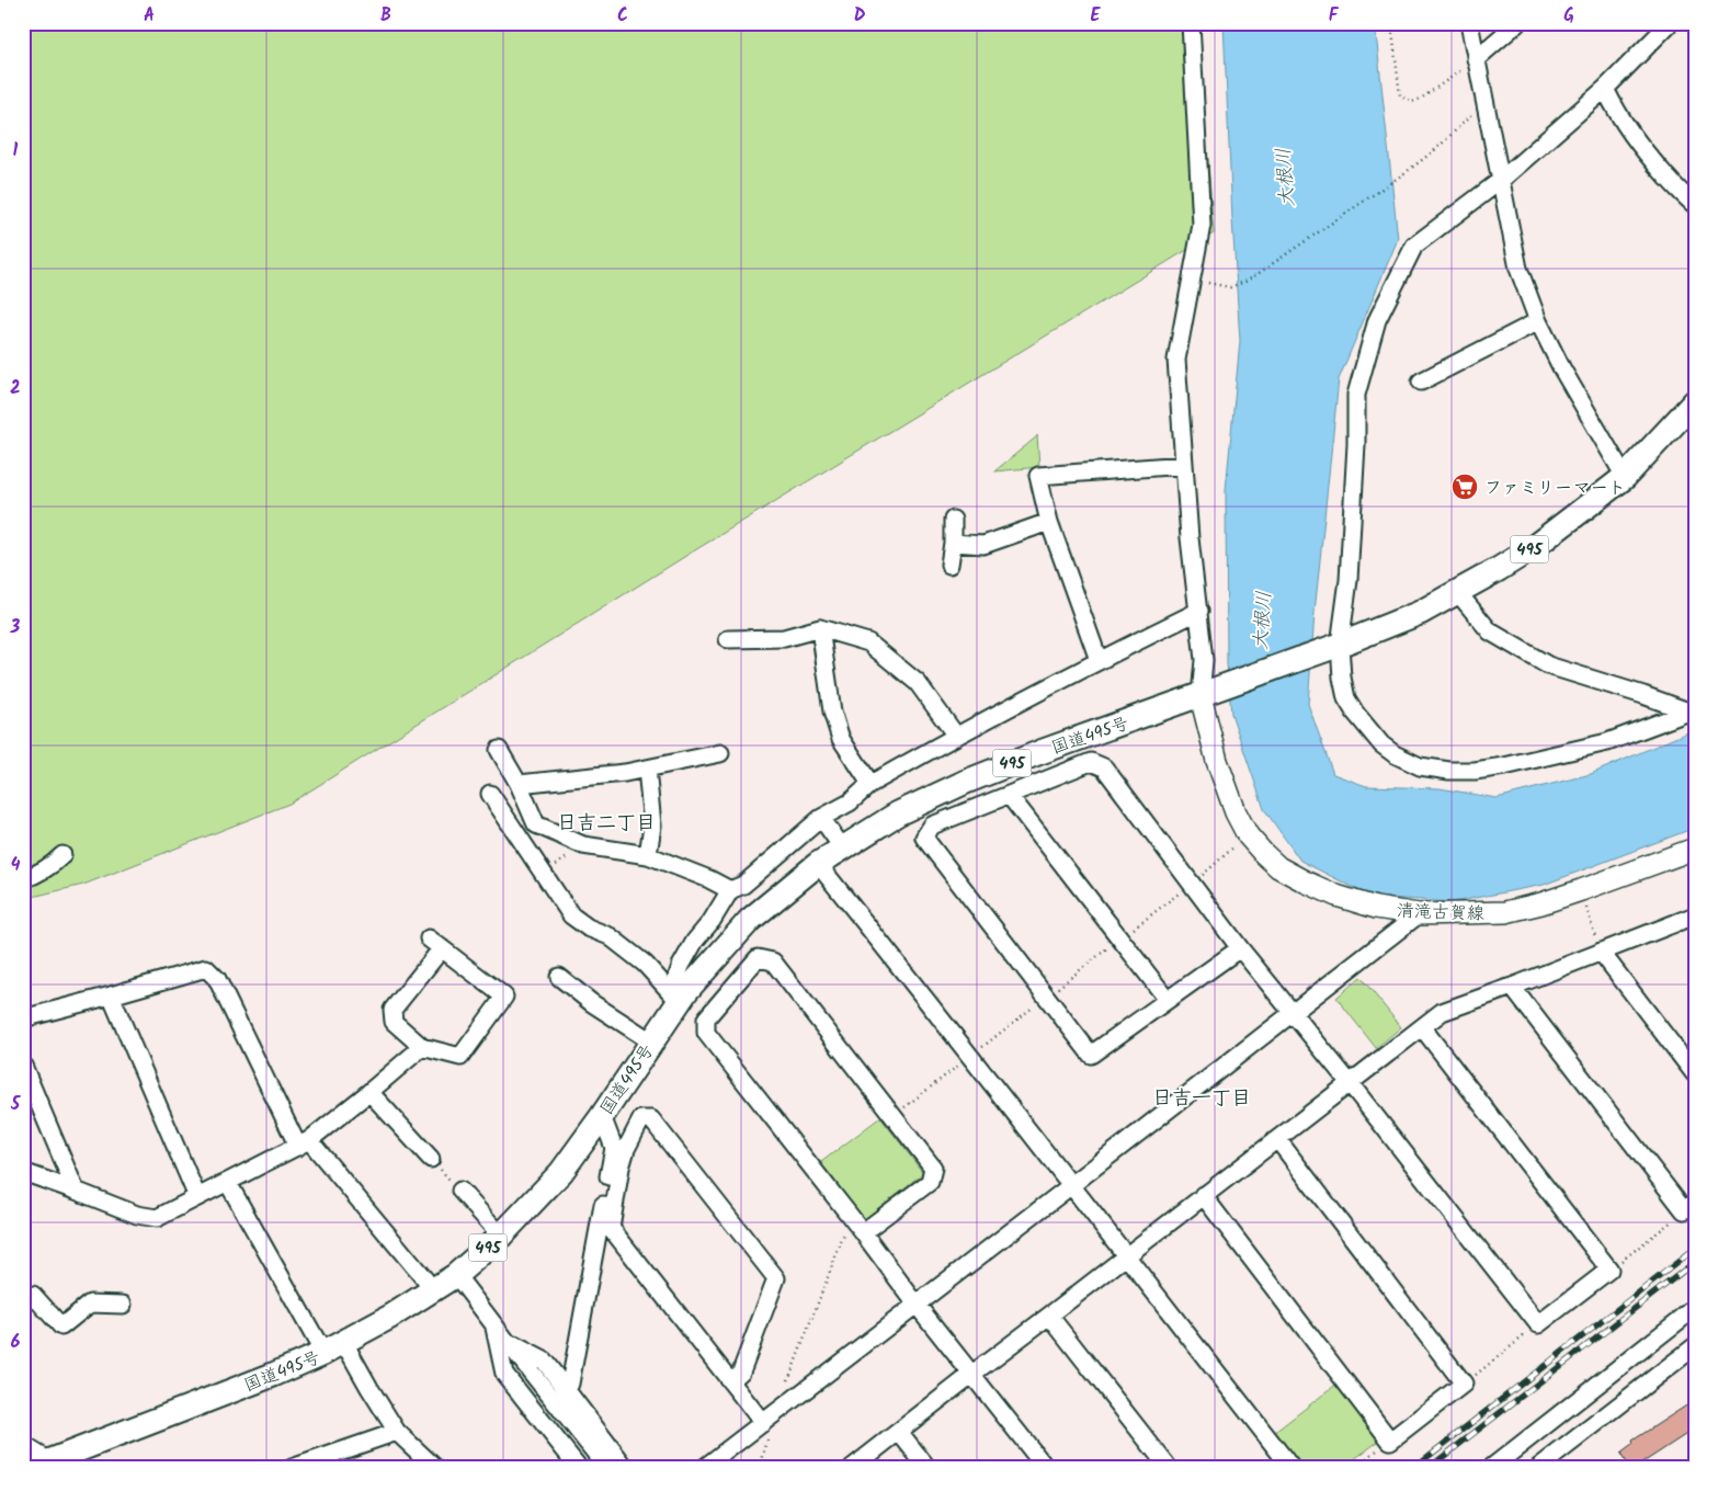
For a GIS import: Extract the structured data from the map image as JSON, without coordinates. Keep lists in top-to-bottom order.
{
  "streets": {
    "highway": ["495", "国道495号"],
    "main road": ["清滝古賀線"]
  },
  "crossings": [
    ["495", "国道495号"],
    ["495", "清滝古賀線"],
    ["国道495号", "清滝古賀線"]
  ],
  "districts": ["日吉二丁目", "日吉一丁目"],
  "water": ["大根川"],
  "places": {
    "supermarket": ["ファミリーマート"]
  },
  "grid": {
    "columns": [
      "A",
      "B",
      "C",
      "D",
      "E",
      "F",
      "G"
    ],
    "rows": [
      "1",
      "2",
      "3",
      "4",
      "5",
      "6"
    ]
  }
}
